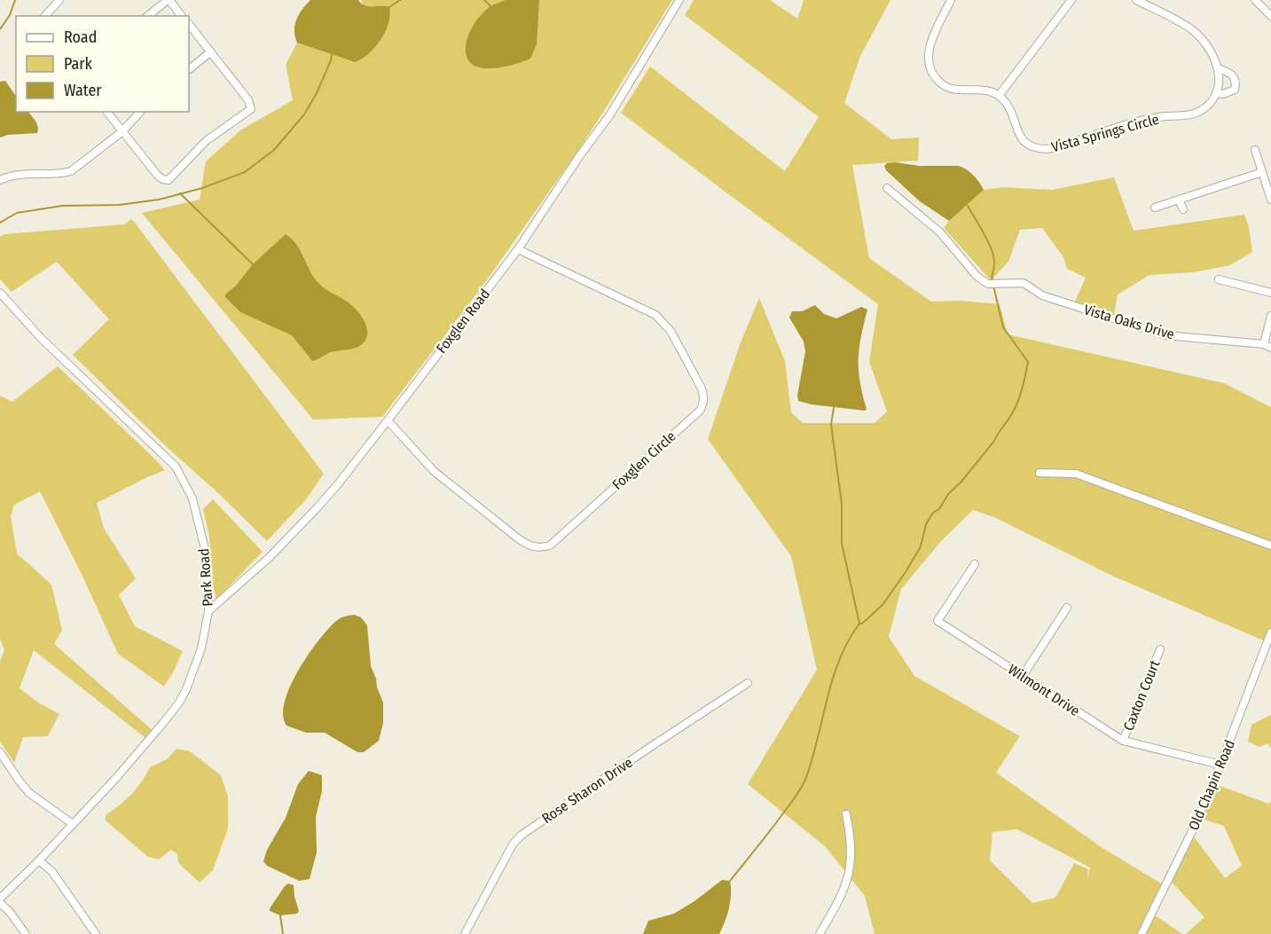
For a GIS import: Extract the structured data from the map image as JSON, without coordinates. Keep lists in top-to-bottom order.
{
  "streets": {
    "street": [
      "Vista Springs Circle",
      "Foxglen Road",
      "Vista Oaks Drive",
      "Foxglen Circle",
      "Park Road",
      "Wilmont Drive",
      "Caxton Court",
      "Old Chapin Road",
      "Rose Sharon Drive"
    ]
  },
  "crossings": [
    ["Foxglen Road", "Foxglen Circle"],
    ["Foxglen Road", "Park Road"],
    ["Wilmont Drive", "Caxton Court"],
    ["Wilmont Drive", "Old Chapin Road"]
  ],
  "legend": ["Road", "Park", "Water"]
}
